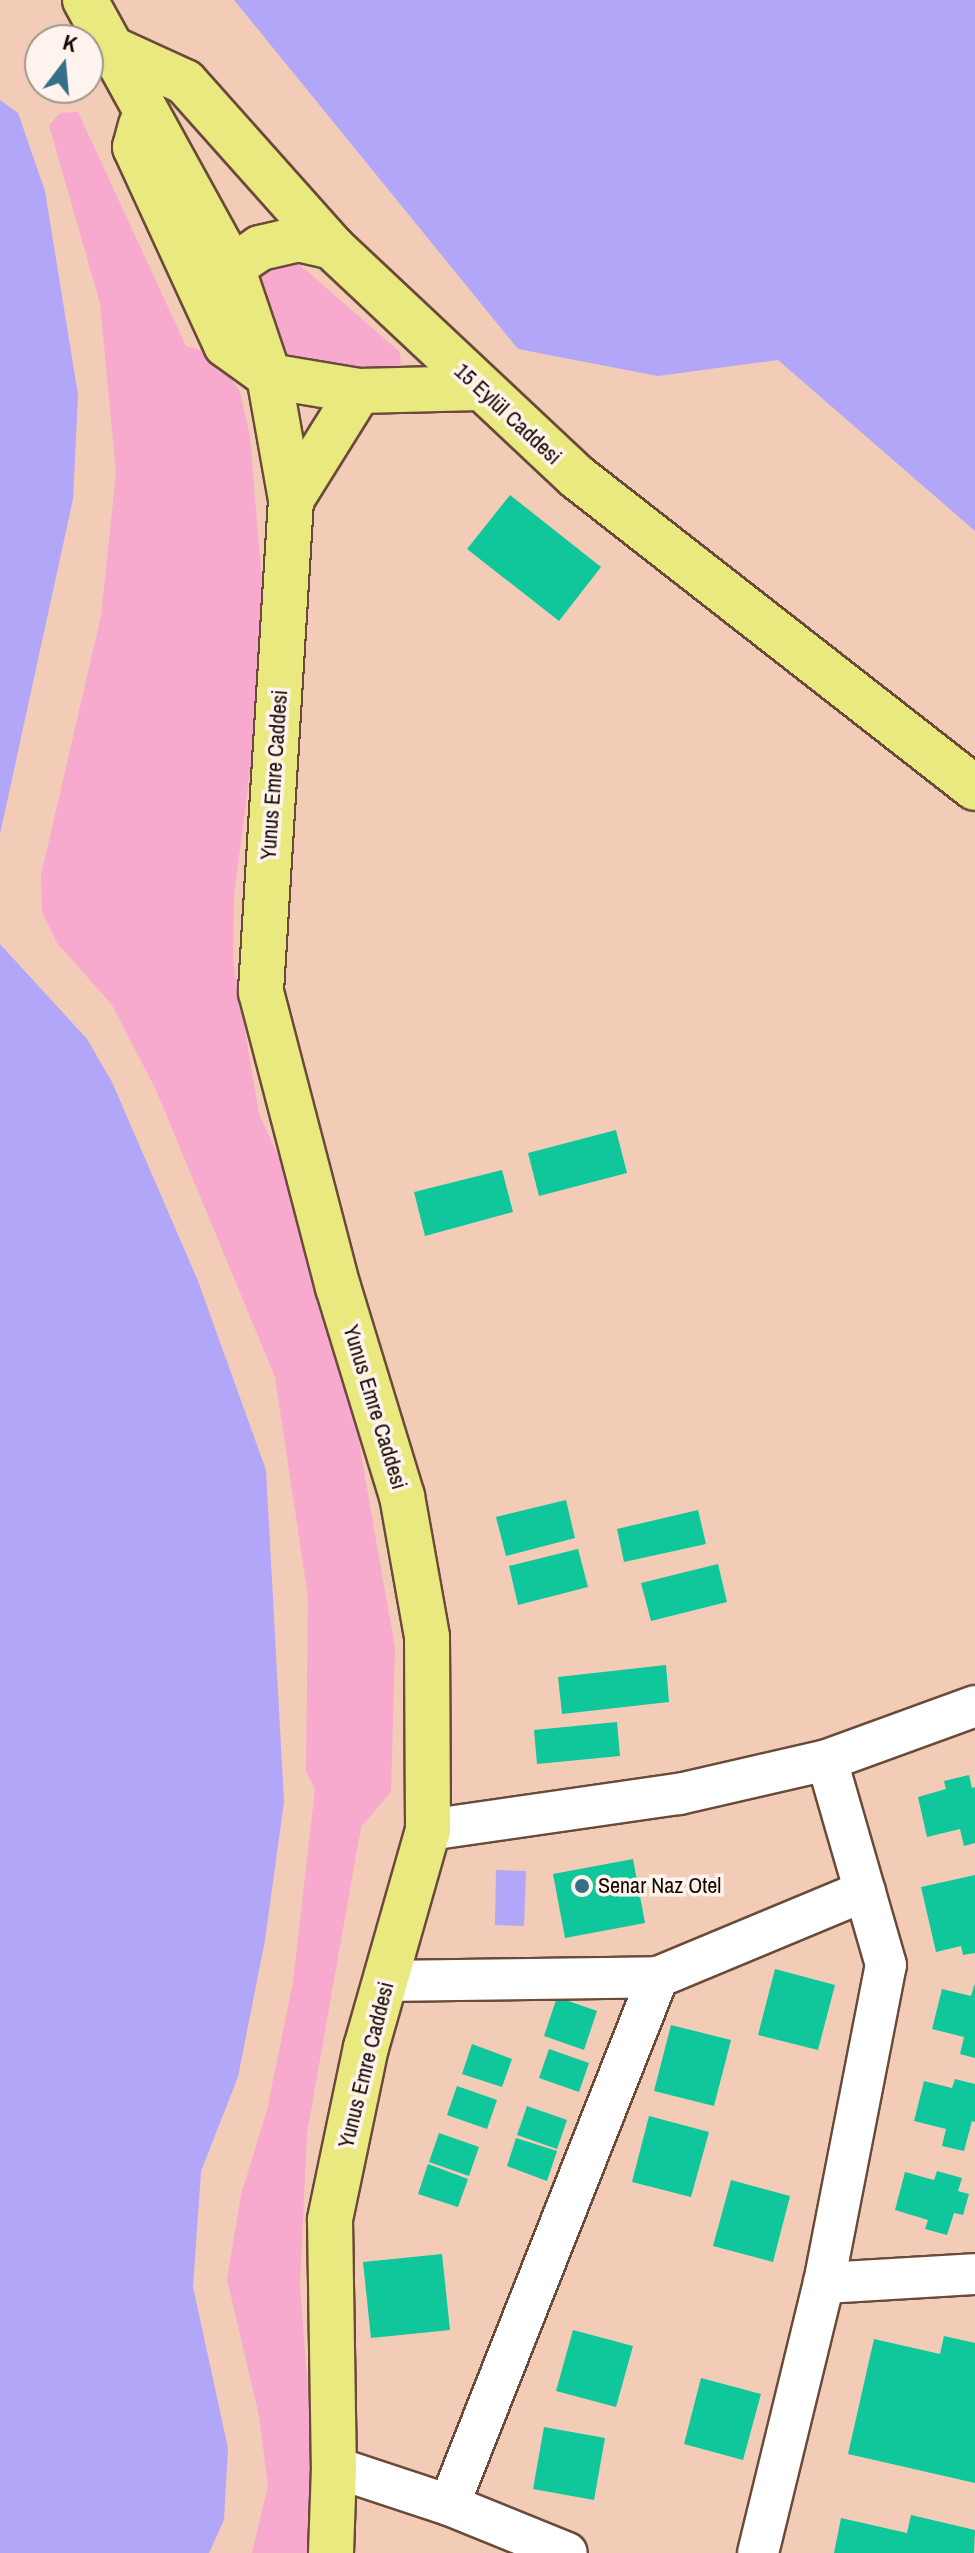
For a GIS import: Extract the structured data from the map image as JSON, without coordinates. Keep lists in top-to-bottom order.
{
  "streets": {
    "main road": ["15 Eylül Caddesi", "Yunus Emre Caddesi"]
  },
  "crossings": [
    ["15 Eylül Caddesi", "Yunus Emre Caddesi"]
  ],
  "places": ["Senar Naz Otel"],
  "north": "top"
}
